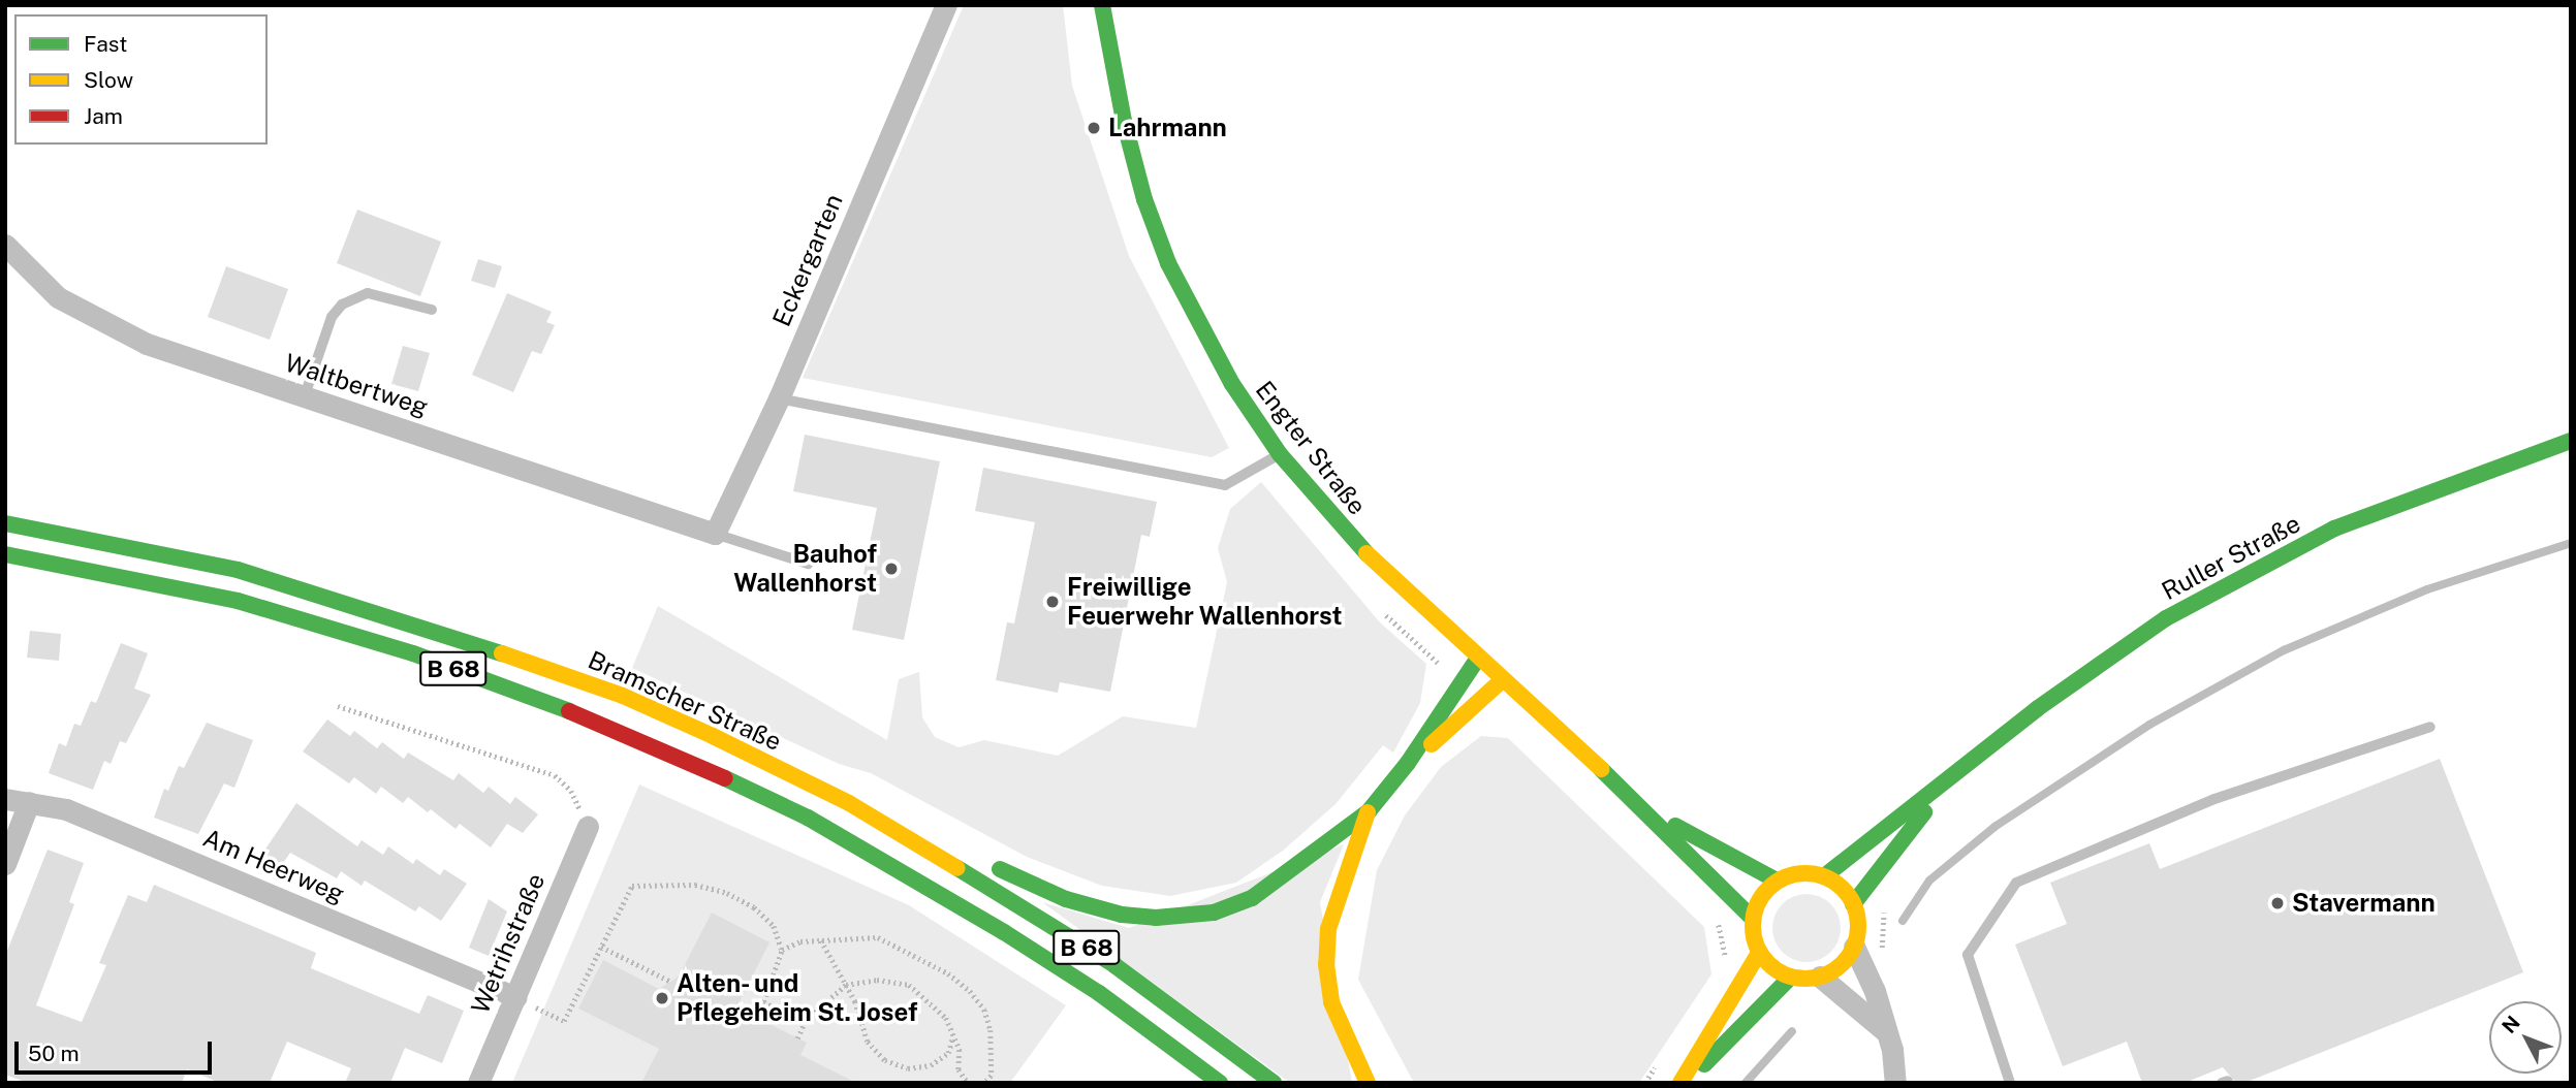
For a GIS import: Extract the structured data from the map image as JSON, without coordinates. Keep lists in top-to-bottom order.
{
  "streets": {
    "main road": [
      "Engter Straße",
      "Ruller Straße",
      "B 68",
      "Bramscher Straße"
    ],
    "street": [
      "Eckergarten",
      "Waltbertweg",
      "Am Heerweg",
      "Wetrihstraße"
    ]
  },
  "crossings": [
    ["Eckergarten", "Waltbertweg"],
    ["Engter Straße", "Ruller Straße"],
    ["Am Heerweg", "Wetrihstraße"]
  ],
  "places": [
    "Lahrmann",
    "Bauhof Wallenhorst",
    "Freiwillige Feuerwehr Wallenhorst",
    "Stavermann",
    "Alten- und Pflegeheim St. Josef"
  ],
  "legend": ["Fast", "Slow", "Jam"],
  "scale_bar": "50 m",
  "north": "top left"
}
